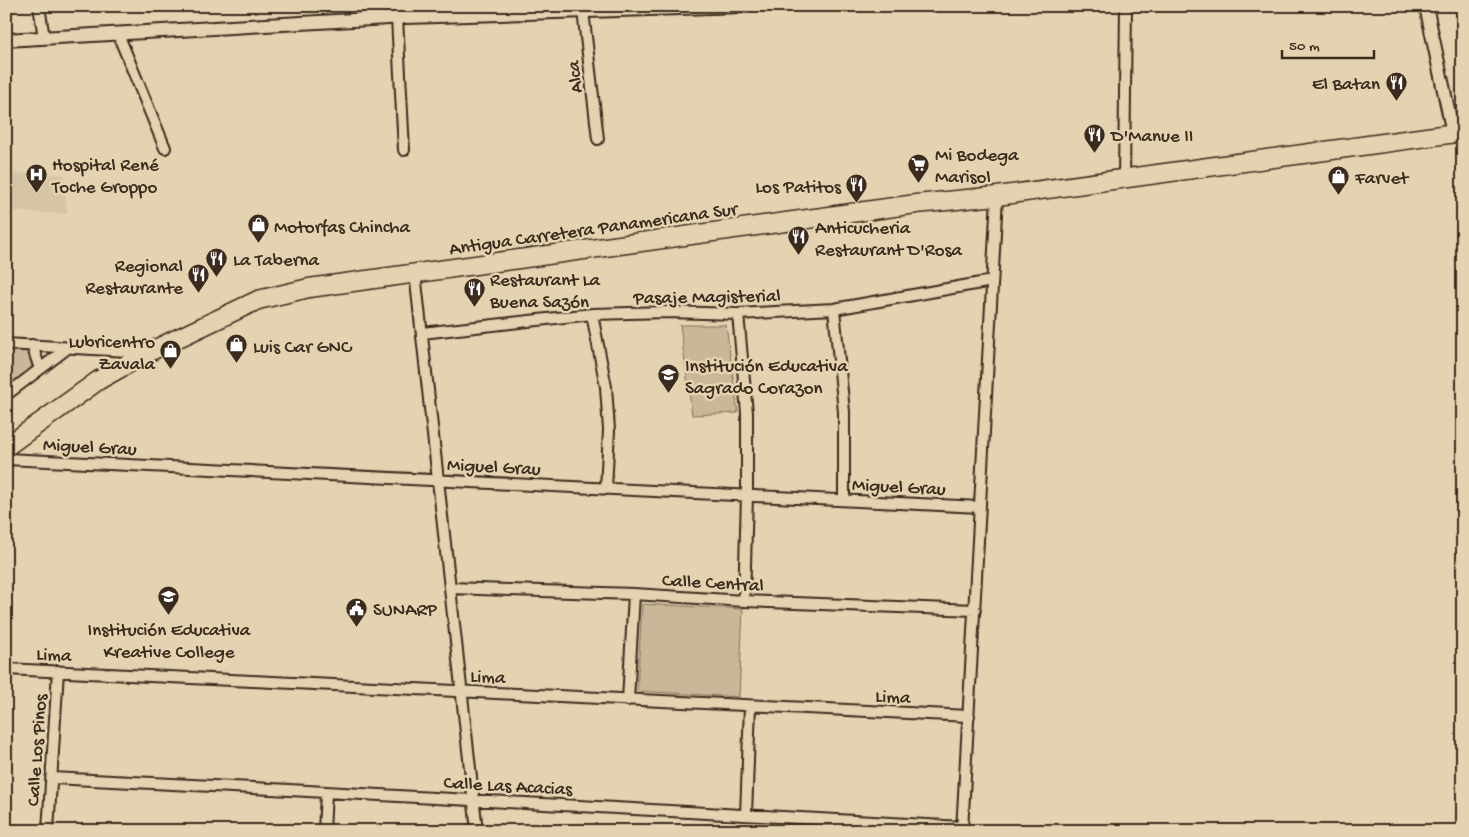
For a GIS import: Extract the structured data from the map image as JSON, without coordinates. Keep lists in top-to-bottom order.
{
  "streets": {
    "highway": ["Antigua Carretera Panamericana Sur"],
    "street": [
      "Alca",
      "Pasaje Magisterial",
      "Miguel Grau",
      "Calle Central",
      "Lima",
      "Calle Los Pinos",
      "Calle Las Acacias"
    ]
  },
  "crossings": [
    ["Lima", "Calle Los Pinos"],
    ["Calle Los Pinos", "Calle Las Acacias"]
  ],
  "places": {
    "restaurant": [
      "El Batan",
      "D'Manue II",
      "Los Patitos",
      "Anticucheria Restaurant D'Rosa",
      "La Taberna",
      "Regional Restaurante",
      "Restaurant La Buena Sazón"
    ],
    "supermarket": ["Mi Bodega Marisol"],
    "hospital": ["Hospital René Toche Groppo"],
    "shop": [
      "Farvet",
      "Motorfas Chincha",
      "Luis Car GNC",
      "Lubricentro Zavala"
    ],
    "school or university": ["Institución Educativa Sagrado Corazon", "Institución Educativa Kreative College"],
    "public building": ["SUNARP"]
  },
  "scale_bar": "50 m"
}
